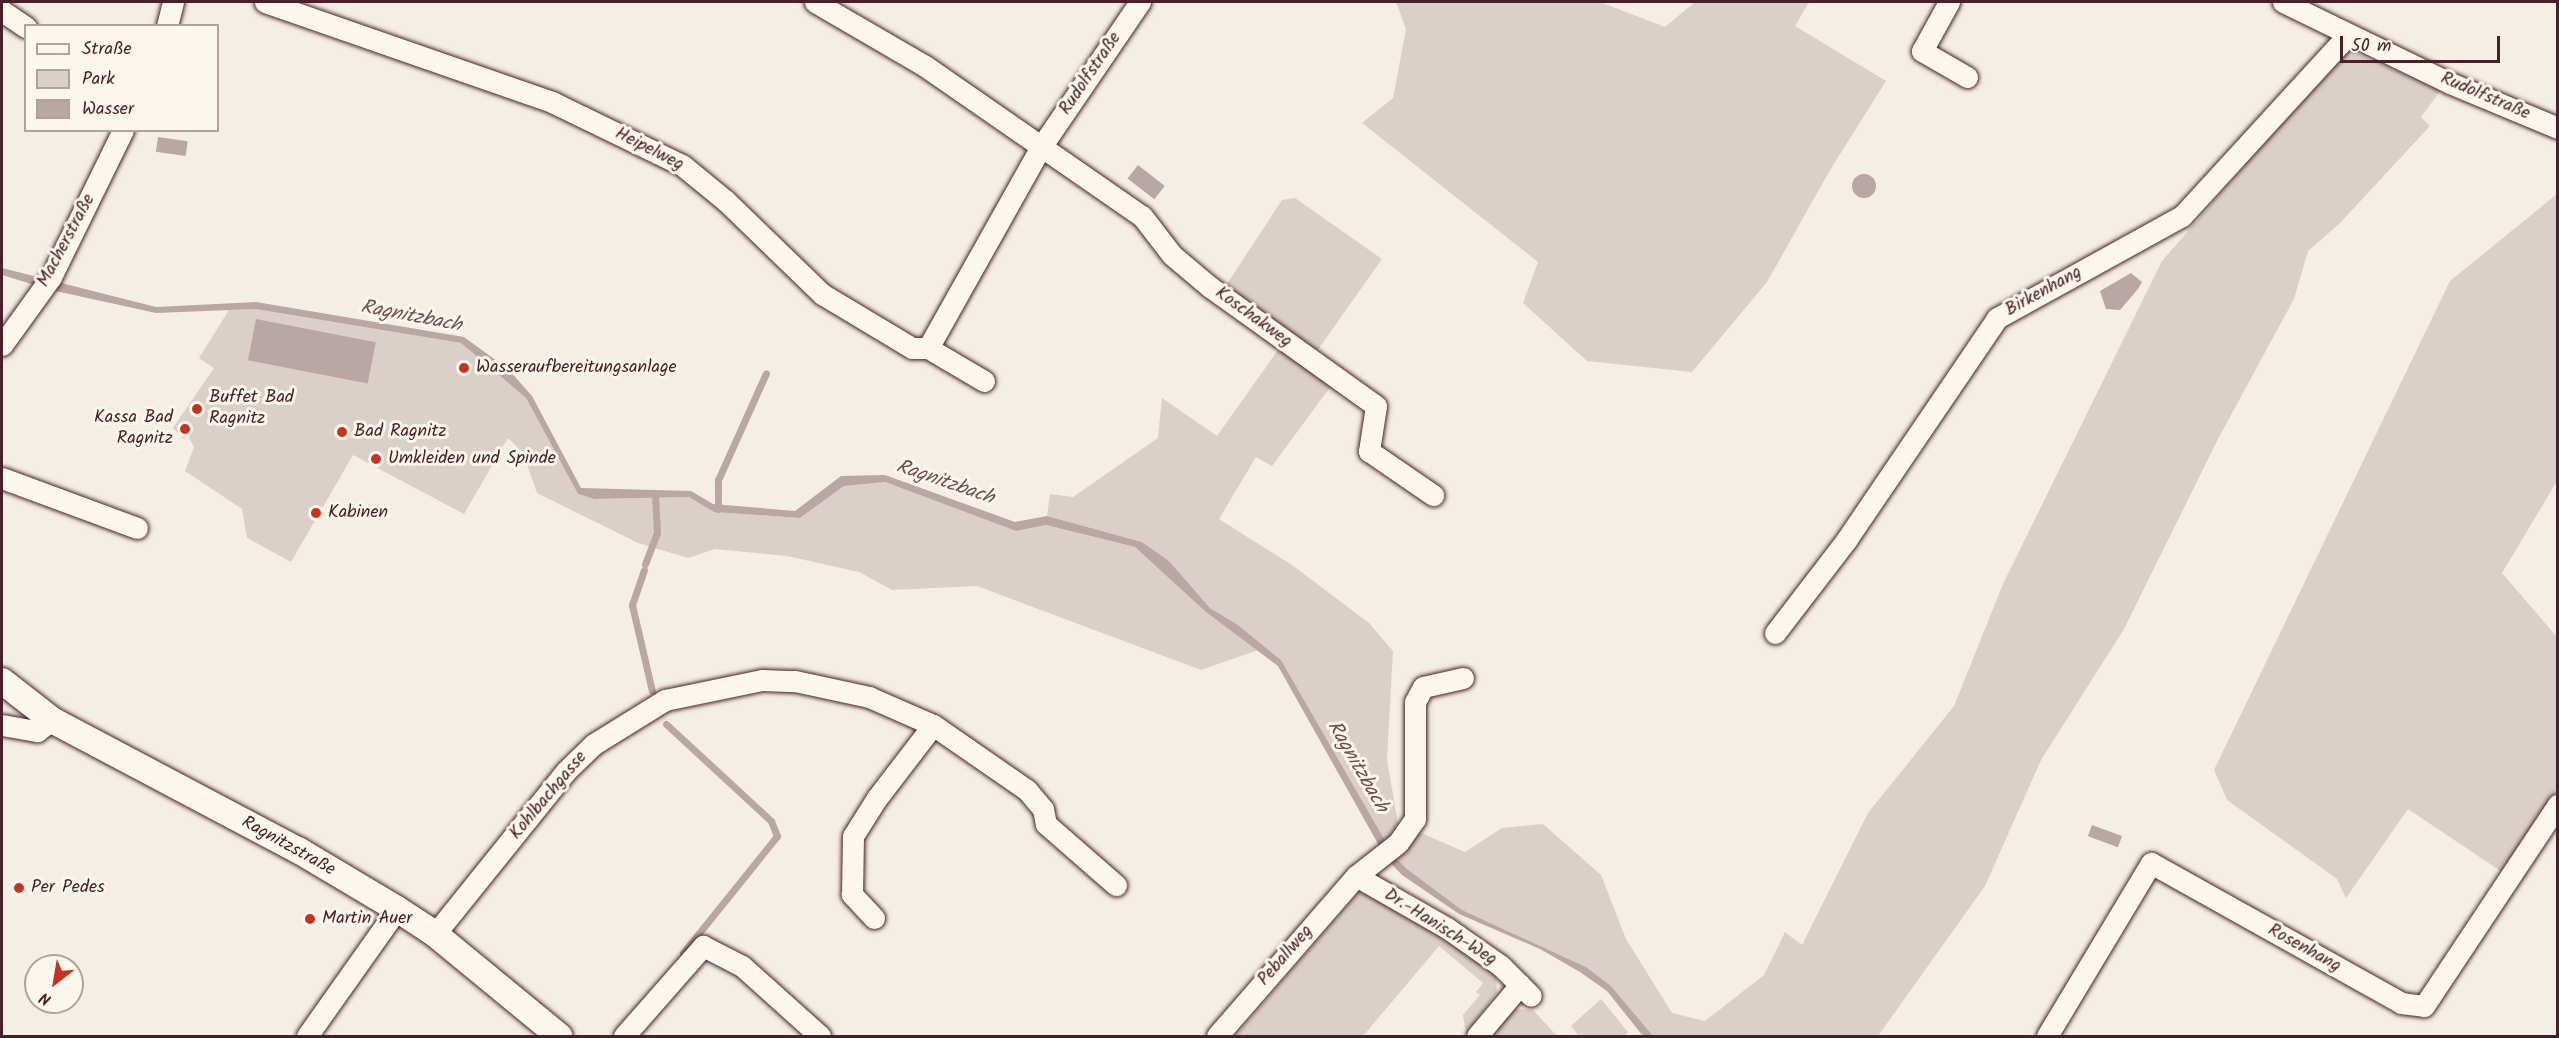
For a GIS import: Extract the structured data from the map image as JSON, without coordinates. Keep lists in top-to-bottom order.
{
  "streets": {
    "main road": ["Ragnitzstraße"],
    "street": [
      "Rudolfstraße",
      "Heipelweg",
      "Macherstraße",
      "Birkenhang",
      "Koschakweg",
      "Kohlbachgasse",
      "Dr.-Hanisch-Weg",
      "Rosenhang",
      "Peballweg"
    ]
  },
  "crossings": [
    ["Rudolfstraße", "Birkenhang"],
    ["Rudolfstraße", "Koschakweg"],
    ["Kohlbachgasse", "Ragnitzstraße"],
    ["Dr.-Hanisch-Weg", "Peballweg"]
  ],
  "water": ["Ragnitzbach"],
  "places": [
    "Wasseraufbereitungsanlage",
    "Buffet Bad Ragnitz",
    "Kassa Bad Ragnitz",
    "Bad Ragnitz",
    "Umkleiden und Spinde",
    "Kabinen",
    "Per Pedes",
    "Martin Auer"
  ],
  "legend": ["Straße", "Park", "Wasser"],
  "scale_bar": "50 m",
  "north": "bottom left"
}
